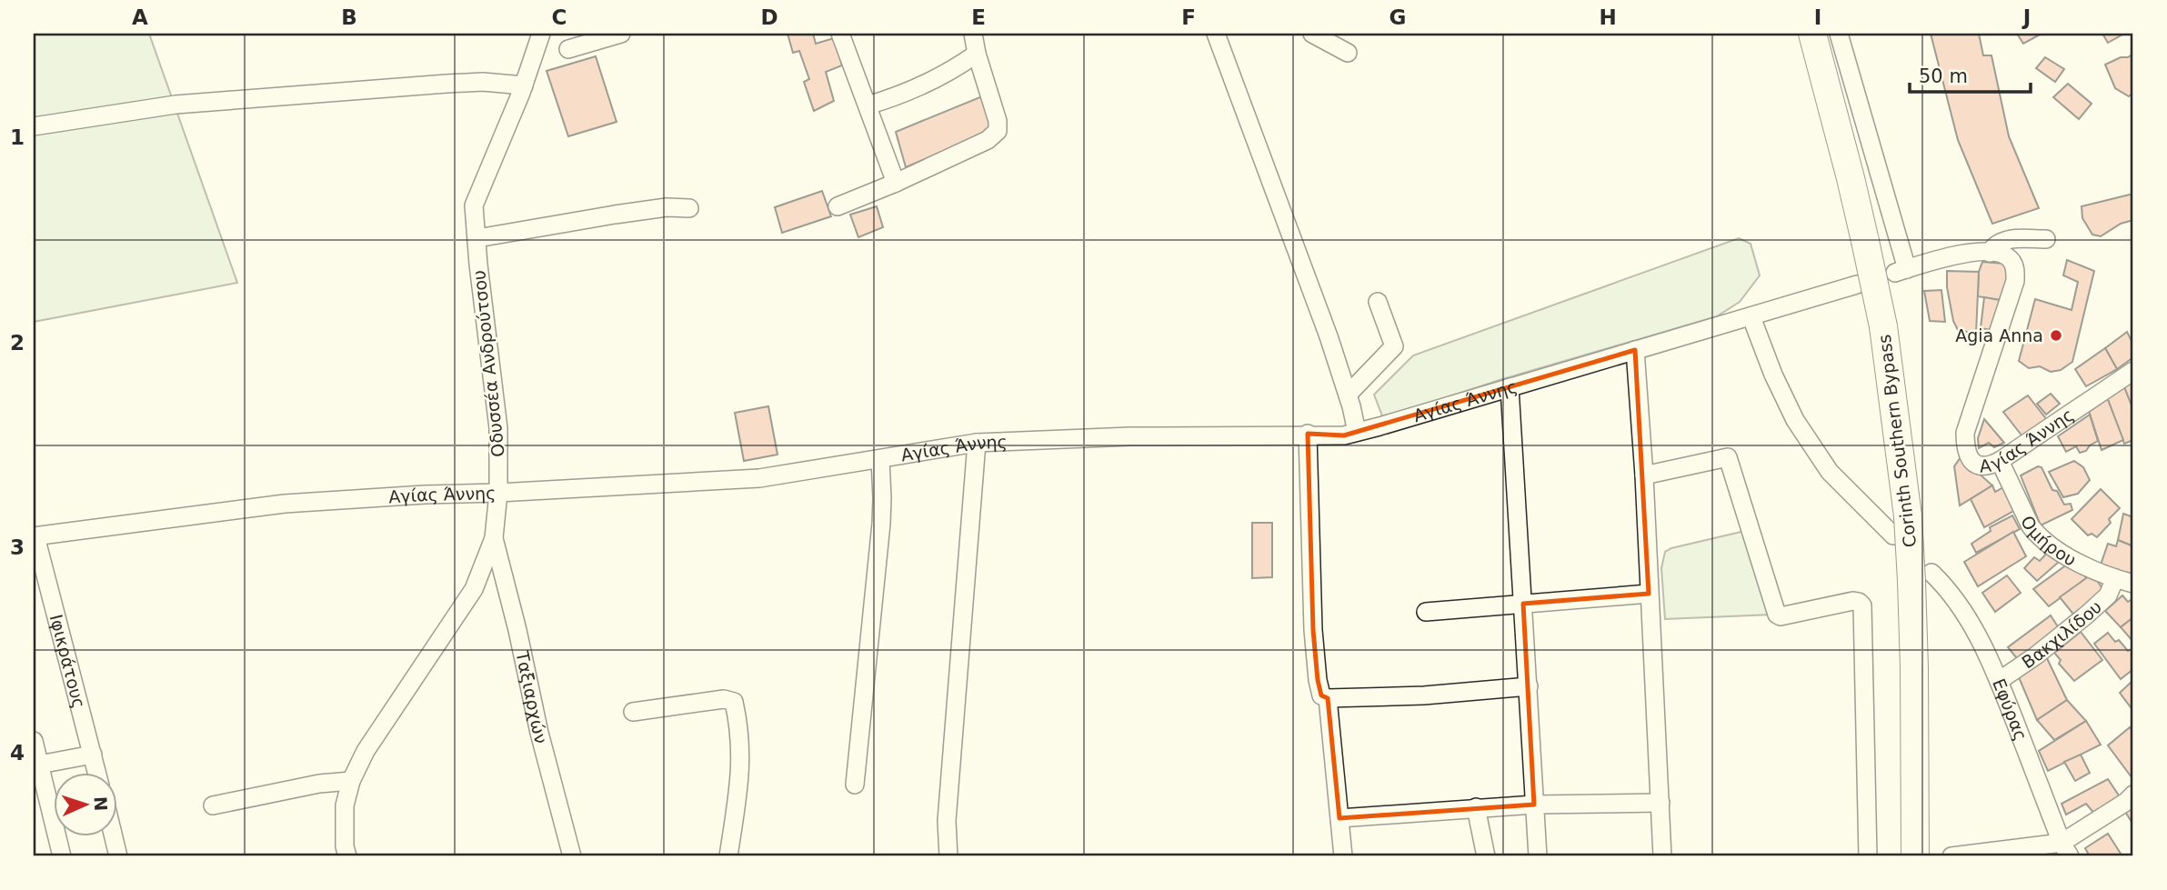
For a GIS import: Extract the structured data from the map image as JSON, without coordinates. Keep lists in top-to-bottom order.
{
  "streets": {
    "highway": ["Corinth Southern Bypass"],
    "street": [
      "Οδυσσέα Ανδρούτσου",
      "Αγίας Άννης",
      "Ομήρου",
      "Βακχιλίδου",
      "Ιφικράτους",
      "Ταξιαρχών",
      "Εφύρας"
    ]
  },
  "crossings": [
    ["Οδυσσέα Ανδρούτσου", "Αγίας Άννης"],
    ["Οδυσσέα Ανδρούτσου", "Ταξιαρχών"],
    ["Αγίας Άννης", "Ομήρου"],
    ["Αγίας Άννης", "Ιφικράτους"],
    ["Corinth Southern Bypass", "Εφύρας"],
    ["Ομήρου", "Βακχιλίδου"],
    ["Βακχιλίδου", "Εφύρας"]
  ],
  "places": ["Agia Anna"],
  "scale_bar": "50 m",
  "north": "right",
  "grid": {
    "columns": [
      "A",
      "B",
      "C",
      "D",
      "E",
      "F",
      "G",
      "H",
      "I",
      "J"
    ],
    "rows": [
      "1",
      "2",
      "3",
      "4"
    ]
  }
}
